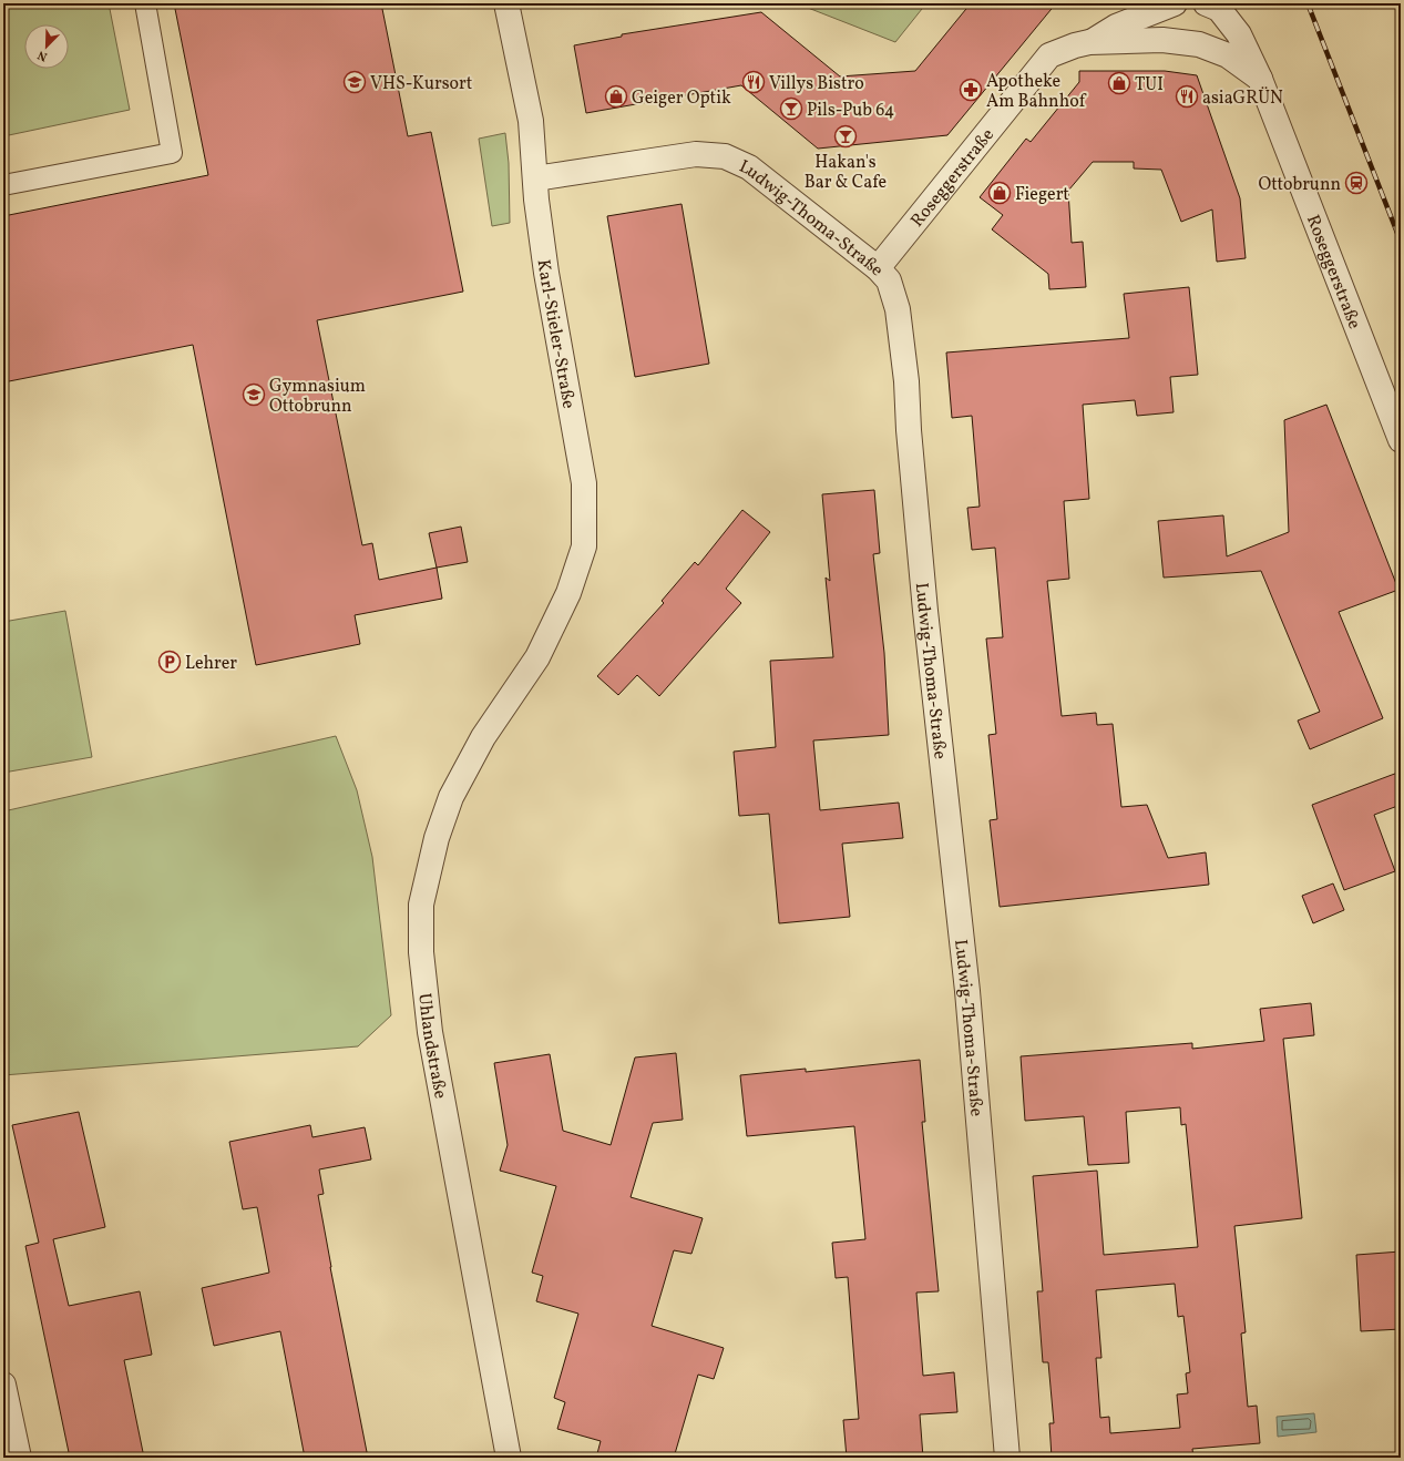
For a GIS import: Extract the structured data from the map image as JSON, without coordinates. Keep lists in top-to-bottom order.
{
  "streets": {
    "street": [
      "Roseggerstraße",
      "Ludwig-Thoma-Straße",
      "Karl-Stieler-Straße",
      "Uhlandstraße"
    ]
  },
  "crossings": [
    ["Roseggerstraße", "Ludwig-Thoma-Straße"],
    ["Ludwig-Thoma-Straße", "Karl-Stieler-Straße"],
    ["Karl-Stieler-Straße", "Uhlandstraße"]
  ],
  "places": {
    "school or university": ["VHS-Kursort", "Gymnasium Ottobrunn"],
    "restaurant": ["Villys Bistro", "asiaGRÜN"],
    "shop": ["TUI", "Geiger Optik", "Fiegert"],
    "pharmacy": ["Apotheke Am Bahnhof"],
    "bar": ["Pils-Pub 64", "Hakan's Bar & Cafe"],
    "station": ["Ottobrunn"],
    "parking": ["Lehrer"]
  },
  "north": "bottom left"
}
